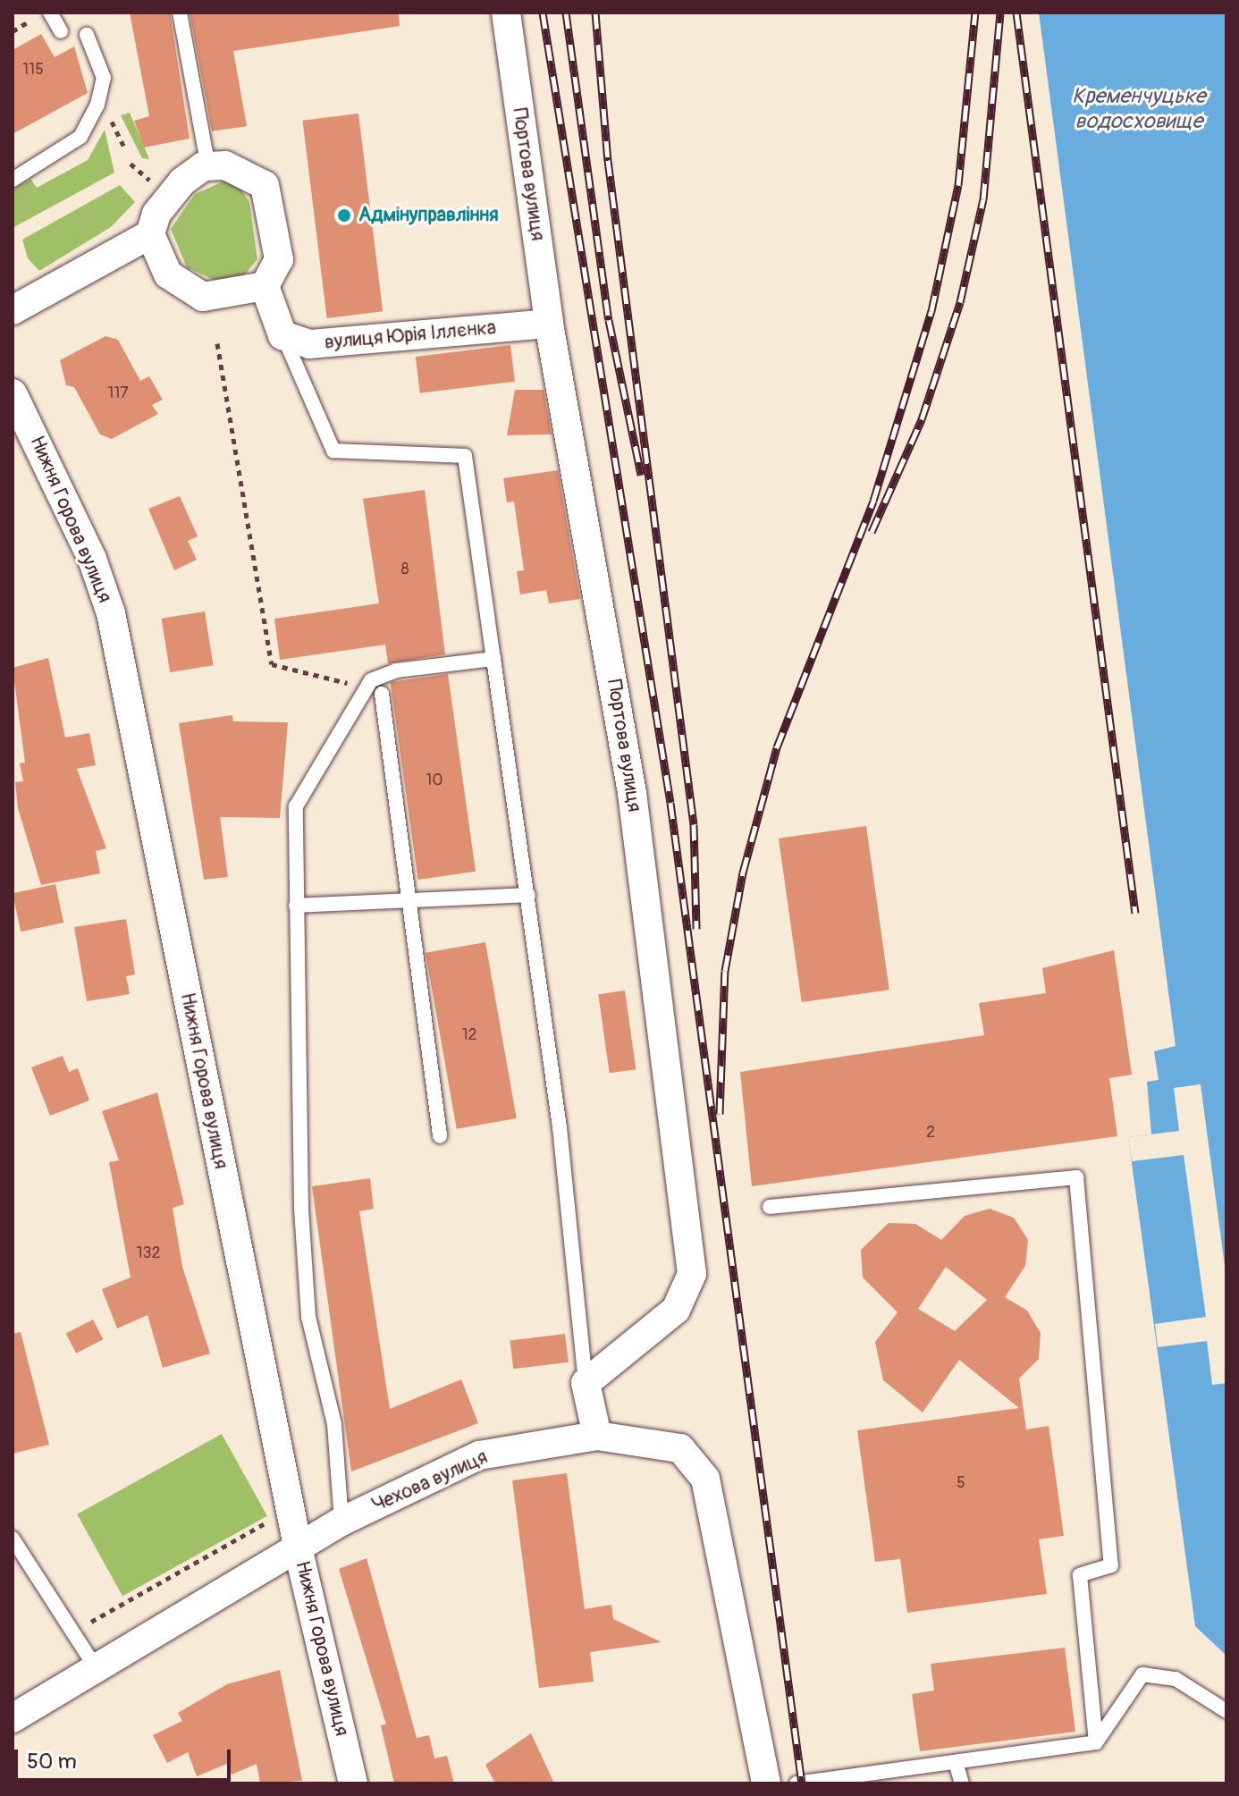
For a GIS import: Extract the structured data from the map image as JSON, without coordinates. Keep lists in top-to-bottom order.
{
  "streets": {
    "street": [
      "Портова вулиця",
      "вулиця Юрія Іллєнка",
      "Нижня Горова вулиця",
      "Чехова вулиця"
    ]
  },
  "crossings": [
    ["Портова вулиця", "вулиця Юрія Іллєнка"],
    ["Нижня Горова вулиця", "Чехова вулиця"]
  ],
  "water": ["Кременчуцьке водосховище"],
  "places": ["Адмінуправління"],
  "house_numbers": [
    "115",
    "117",
    "8",
    "10",
    "12",
    "2",
    "132",
    "5"
  ],
  "scale_bar": "50 m"
}
